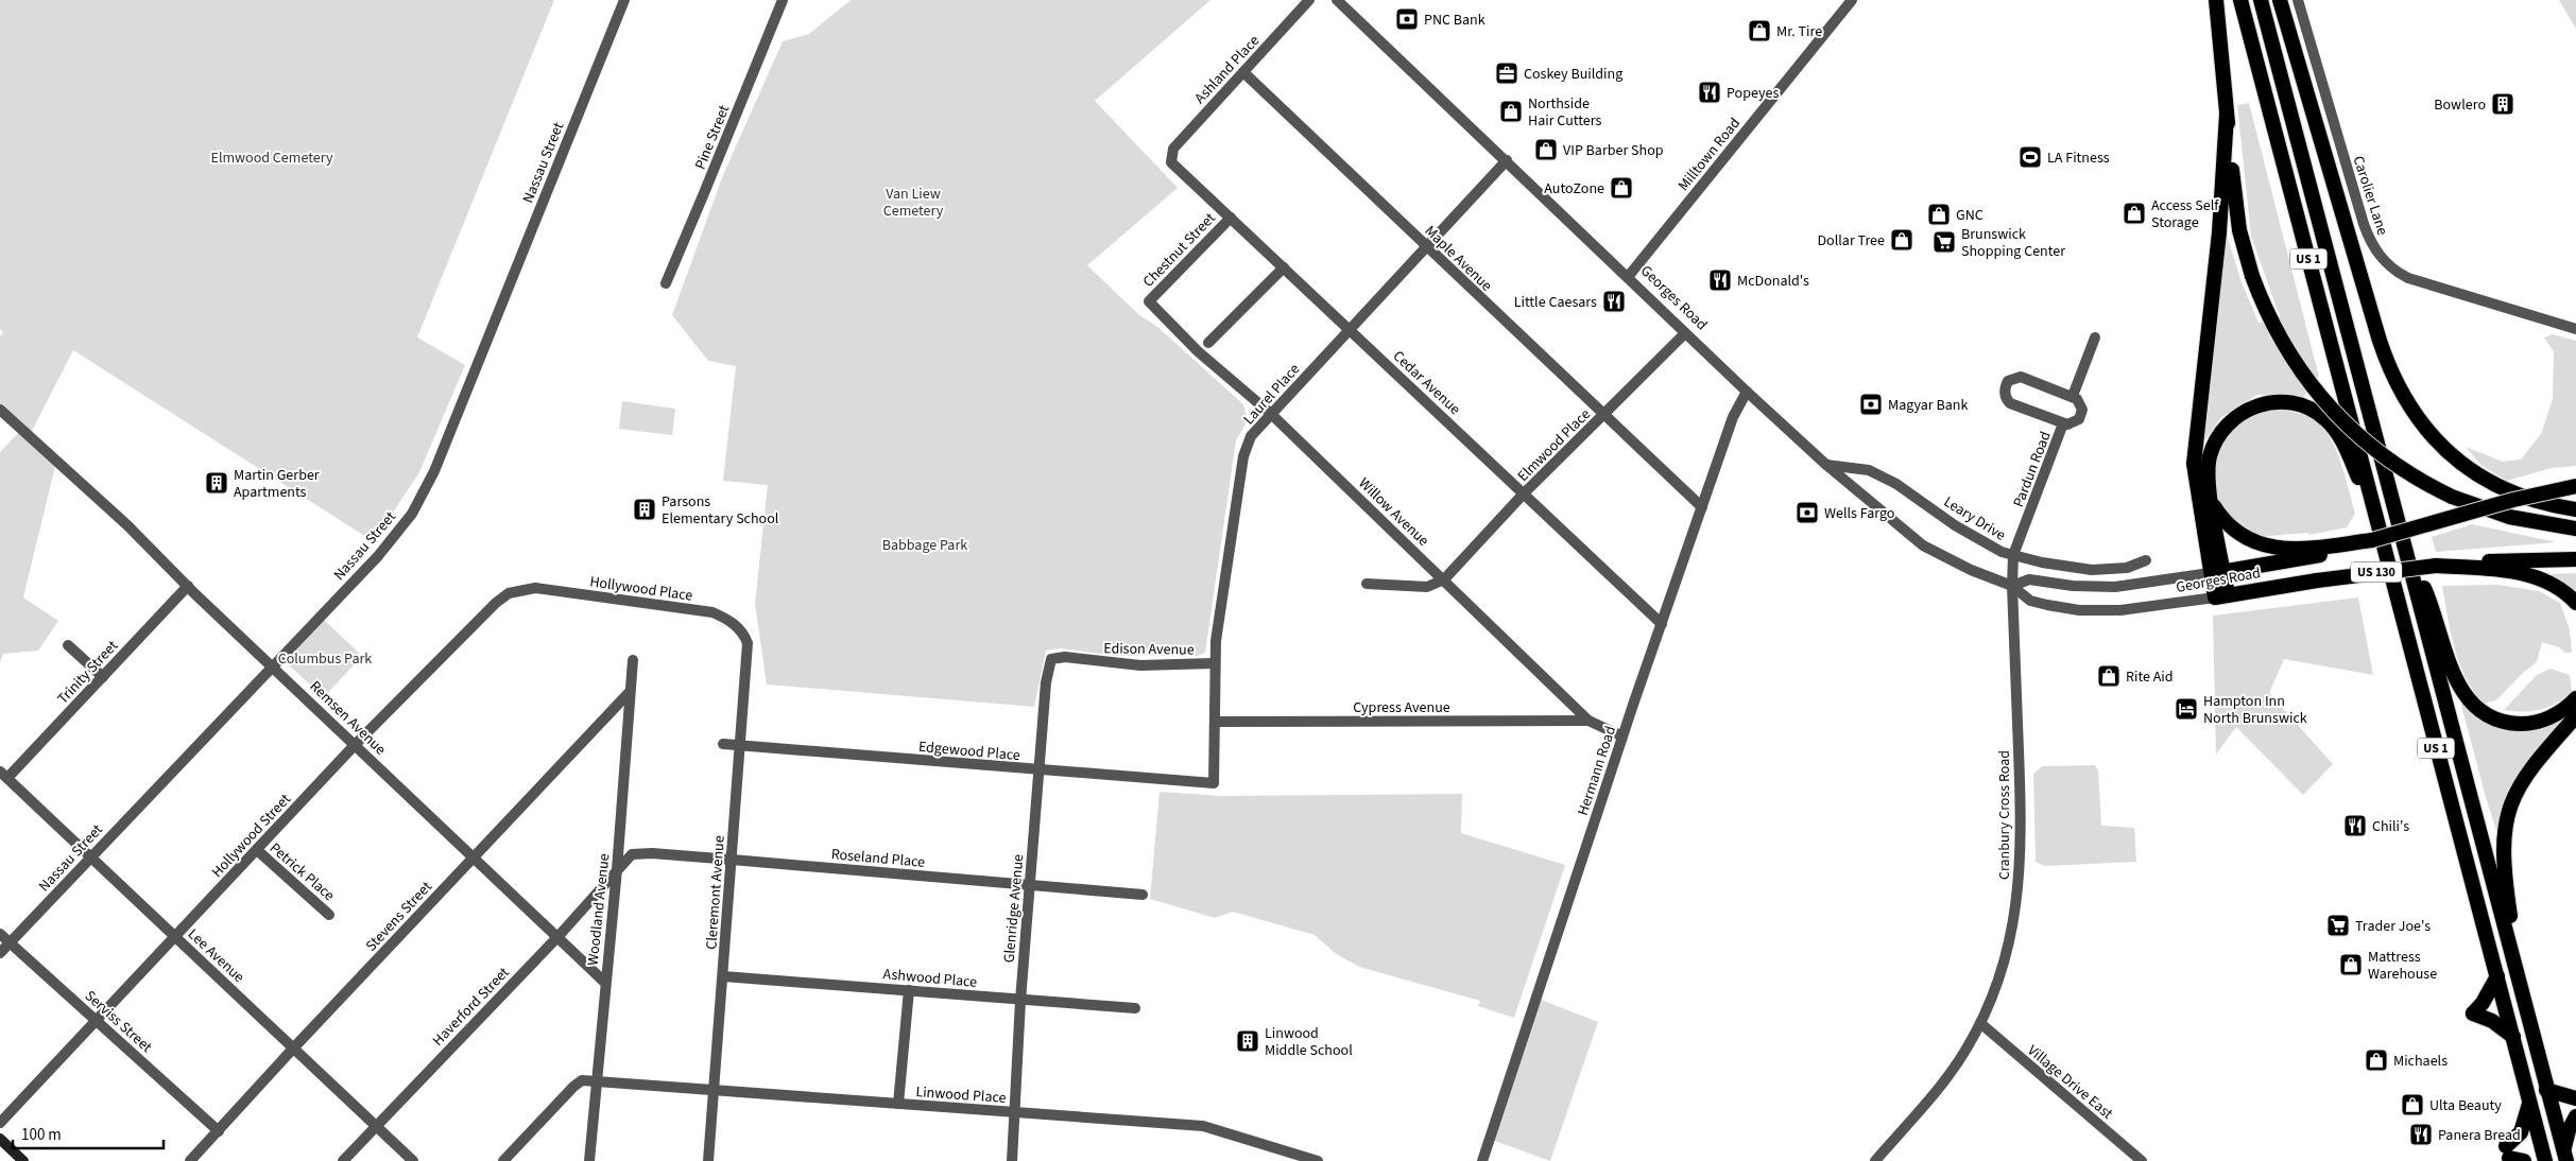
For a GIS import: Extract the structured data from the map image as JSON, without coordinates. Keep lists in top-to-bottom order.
{
  "streets": {
    "highway": ["US 1", "Georges Road", "US 130"],
    "street": [
      "Ashland Place",
      "Pine Street",
      "Milltown Road",
      "Nassau Street",
      "Carolier Lane",
      "Chestnut Street",
      "Maple Avenue",
      "Cedar Avenue",
      "Laurel Place",
      "Elmwood Place",
      "Pardun Road",
      "Willow Avenue",
      "Leary Drive",
      "Hollywood Place",
      "Edison Avenue",
      "Trinity Street",
      "Cypress Avenue",
      "Remsen Avenue",
      "Edgewood Place",
      "Hermann Road",
      "Cranbury Cross Road",
      "Hollywood Street",
      "Roseland Place",
      "Petrick Place",
      "Cleremont Avenue",
      "Glenridge Avenue",
      "Woodland Avenue",
      "Stevens Street",
      "Lee Avenue",
      "Ashwood Place",
      "Haverford Street",
      "Serviss Street",
      "Village Drive East",
      "Linwood Place"
    ]
  },
  "crossings": [
    ["Ashland Place", "Maple Avenue"],
    ["Ashland Place", "Cedar Avenue"],
    ["Milltown Road", "Georges Road"],
    ["Nassau Street", "Remsen Avenue"],
    ["Nassau Street", "Lee Avenue"],
    ["Nassau Street", "Serviss Street"],
    ["Chestnut Street", "Cedar Avenue"],
    ["Chestnut Street", "Willow Avenue"],
    ["Maple Avenue", "Laurel Place"],
    ["Maple Avenue", "Elmwood Place"],
    ["Maple Avenue", "Hermann Road"],
    ["Georges Road", "Laurel Place"],
    ["Georges Road", "Elmwood Place"],
    ["Georges Road", "Pardun Road"],
    ["Georges Road", "Leary Drive"],
    ["Georges Road", "US 130"],
    ["Georges Road", "Hermann Road"],
    ["Georges Road", "Cranbury Cross Road"],
    ["Cedar Avenue", "Laurel Place"],
    ["Cedar Avenue", "Elmwood Place"],
    ["Cedar Avenue", "Hermann Road"],
    ["Laurel Place", "Willow Avenue"],
    ["Laurel Place", "Edison Avenue"],
    ["Laurel Place", "Cypress Avenue"],
    ["Laurel Place", "Edgewood Place"],
    ["Elmwood Place", "Willow Avenue"],
    ["Pardun Road", "Leary Drive"],
    ["Pardun Road", "Cranbury Cross Road"],
    ["Willow Avenue", "Cypress Avenue"],
    ["Willow Avenue", "Hermann Road"],
    ["Hollywood Place", "Hollywood Street"],
    ["Hollywood Place", "Cleremont Avenue"],
    ["Edison Avenue", "Glenridge Avenue"],
    ["Trinity Street", "Remsen Avenue"],
    ["Trinity Street", "Lee Avenue"],
    ["Remsen Avenue", "Hollywood Street"],
    ["Remsen Avenue", "Woodland Avenue"],
    ["Remsen Avenue", "Stevens Street"],
    ["Remsen Avenue", "Haverford Street"],
    ["Edgewood Place", "Cleremont Avenue"],
    ["Edgewood Place", "Glenridge Avenue"],
    ["Cranbury Cross Road", "Village Drive East"],
    ["Hollywood Street", "Petrick Place"],
    ["Hollywood Street", "Lee Avenue"],
    ["Hollywood Street", "Serviss Street"],
    ["Roseland Place", "Cleremont Avenue"],
    ["Roseland Place", "Glenridge Avenue"],
    ["Roseland Place", "Woodland Avenue"],
    ["Roseland Place", "Haverford Street"],
    ["Cleremont Avenue", "Ashwood Place"],
    ["Cleremont Avenue", "Linwood Place"],
    ["Glenridge Avenue", "Ashwood Place"],
    ["Glenridge Avenue", "Linwood Place"],
    ["Woodland Avenue", "Stevens Street"],
    ["Woodland Avenue", "Haverford Street"],
    ["Woodland Avenue", "Linwood Place"],
    ["Stevens Street", "Lee Avenue"],
    ["Stevens Street", "Serviss Street"],
    ["Lee Avenue", "Haverford Street"]
  ],
  "parks": [
    "Elmwood Cemetery",
    "Van Liew Cemetery",
    "Babbage Park",
    "Columbus Park"
  ],
  "places": {
    "bank": ["PNC Bank", "Magyar Bank", "Wells Fargo"],
    "shop": [
      "Mr. Tire",
      "Northside Hair Cutters",
      "VIP Barber Shop",
      "AutoZone",
      "Access Self Storage",
      "GNC",
      "Dollar Tree",
      "Rite Aid",
      "Mattress Warehouse",
      "Michaels",
      "Ulta Beauty"
    ],
    "office": ["Coskey Building"],
    "restaurant": [
      "Popeyes",
      "McDonald's",
      "Little Caesars",
      "Chili's",
      "Panera Bread"
    ],
    "building": [
      "Bowlero",
      "Martin Gerber Apartments",
      "Parsons Elementary School",
      "Linwood Middle School"
    ],
    "sports": ["LA Fitness"],
    "supermarket": ["Brunswick Shopping Center", "Trader Joe's"],
    "hotel": ["Hampton Inn North Brunswick"]
  },
  "scale_bar": "100 m"
}
